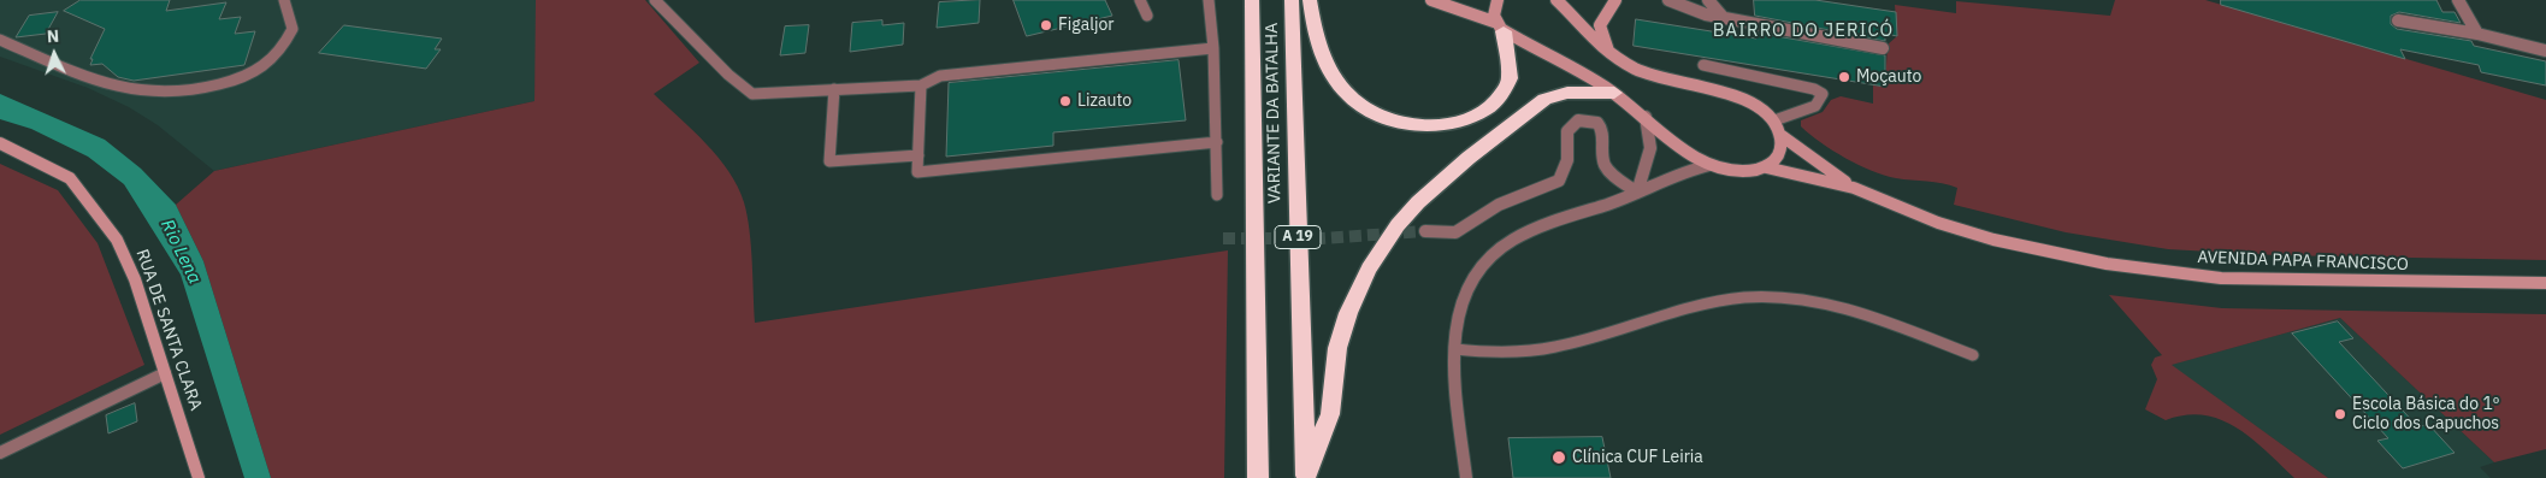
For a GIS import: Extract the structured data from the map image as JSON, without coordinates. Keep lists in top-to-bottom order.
{
  "streets": {
    "highway": ["VARIANTE DA BATALHA", "A 19"],
    "main road": ["AVENIDA PAPA FRANCISCO", "RUA DE SANTA CLARA"]
  },
  "districts": ["BAIRRO DO JERICÓ"],
  "water": ["Rio Lena"],
  "places": [
    "Figaljor",
    "Moçauto",
    "Lizauto",
    "Escola Básica do 1º Ciclo dos Capuchos",
    "Clínica CUF Leiria"
  ],
  "north": "top"
}
